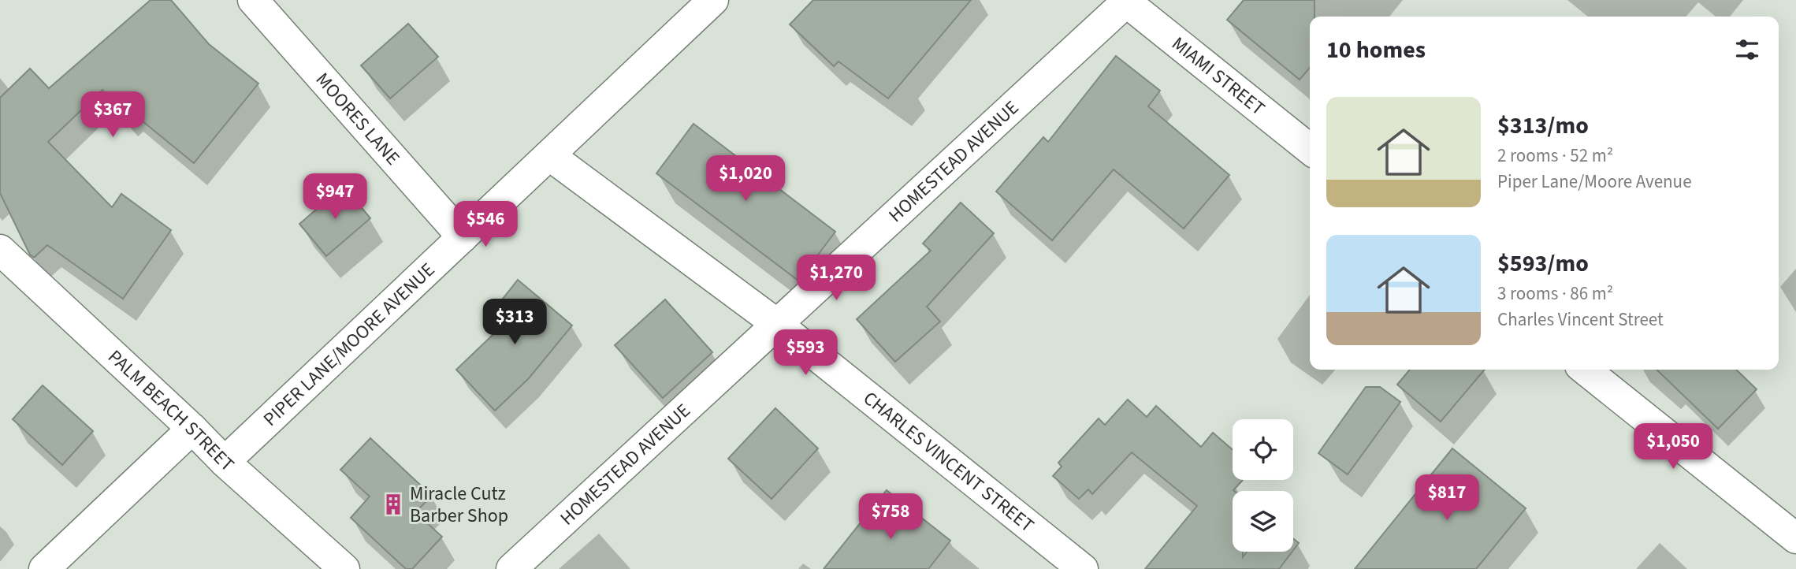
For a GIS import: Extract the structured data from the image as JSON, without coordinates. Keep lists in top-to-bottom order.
{
  "streets": {
    "street": [
      "MIAMI STREET",
      "MOORES LANE",
      "HOMESTEAD AVENUE",
      "PIPER LANE/MOORE AVENUE",
      "PALM BEACH STREET",
      "CHARLES VINCENT STREET"
    ]
  },
  "crossings": [
    ["MIAMI STREET", "HOMESTEAD AVENUE"],
    ["MOORES LANE", "PIPER LANE/MOORE AVENUE"],
    ["HOMESTEAD AVENUE", "CHARLES VINCENT STREET"],
    ["PIPER LANE/MOORE AVENUE", "PALM BEACH STREET"],
    ["PIPER LANE/MOORE AVENUE", "CHARLES VINCENT STREET"]
  ],
  "places": {
    "building": ["Miracle Cutz Barber Shop"]
  },
  "page": {
    "heading": "10 homes",
    "list": [
      {
        "name": "$313/mo",
        "note": "2 rooms · 52 m² · Piper Lane/Moore Avenue"
      },
      {
        "name": "$593/mo",
        "note": "3 rooms · 86 m² · Charles Vincent Street"
      }
    ],
    "price": [
      "$367",
      "$1,020",
      "$947",
      "$546",
      "$1,270",
      "$313",
      "$593",
      "$1,050",
      "$817",
      "$758"
    ]
  }
}
